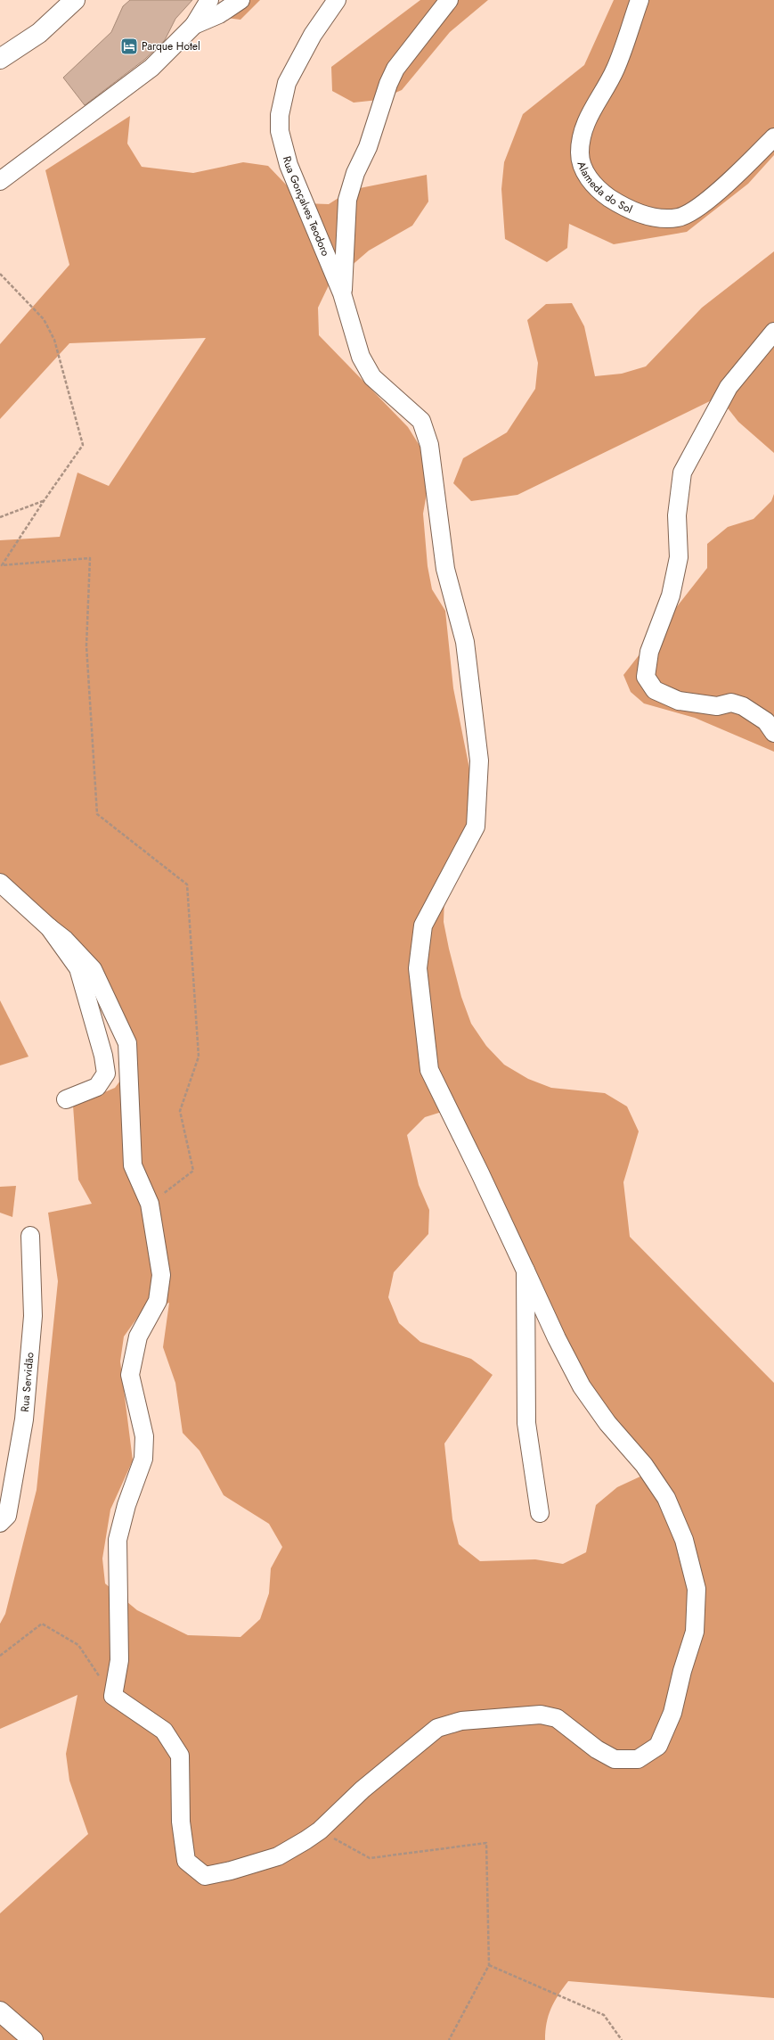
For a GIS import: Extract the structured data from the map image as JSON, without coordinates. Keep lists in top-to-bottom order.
{
  "streets": {
    "street": ["Alameda do Sol", "Rua Gonçalves Teodoro", "Rua Servidão"]
  },
  "places": {
    "hotel": ["Parque Hotel"]
  }
}
